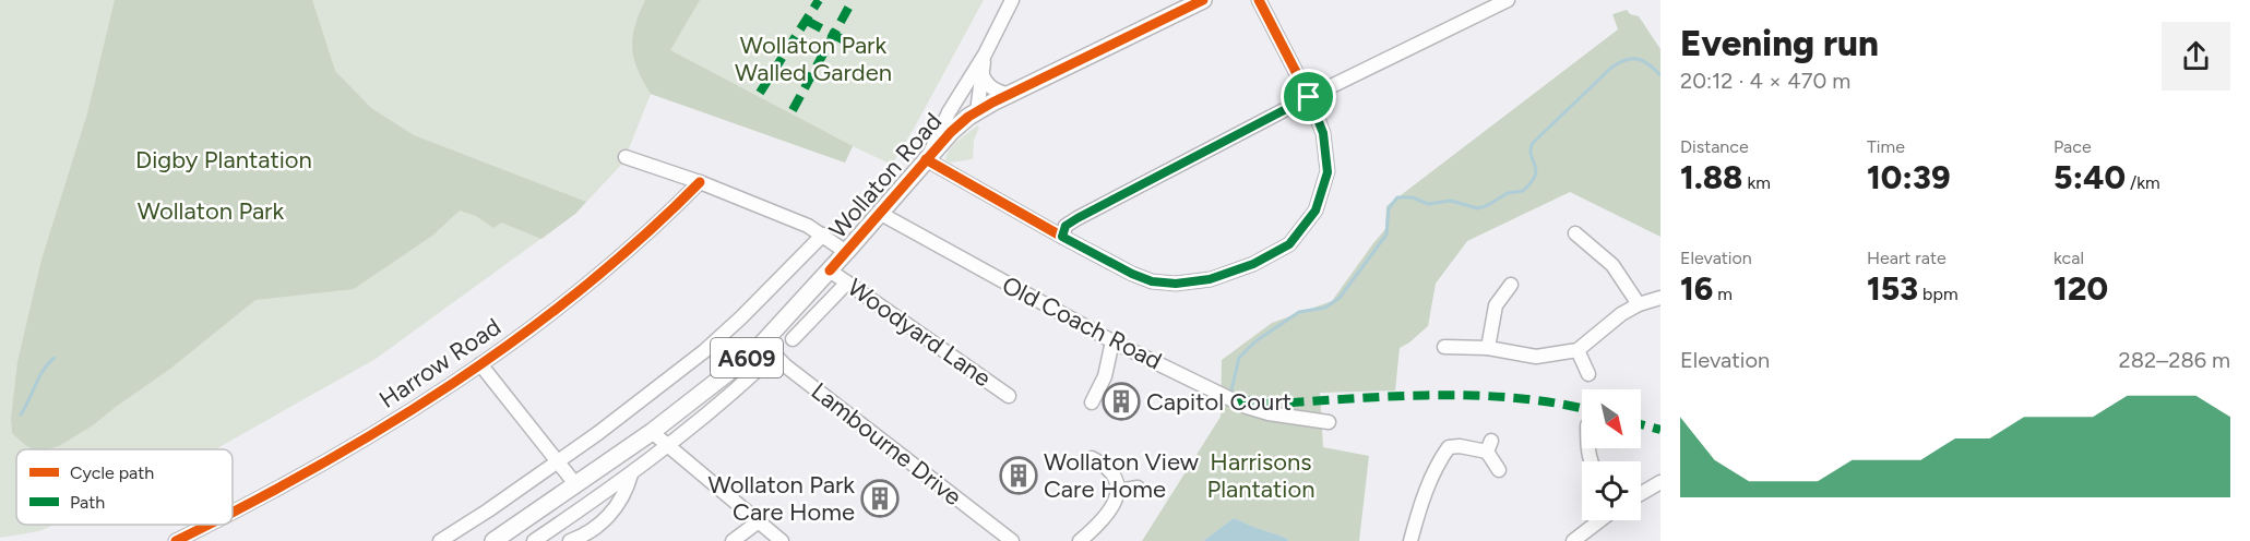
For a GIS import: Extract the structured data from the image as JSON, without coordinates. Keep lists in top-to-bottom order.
{
  "streets": {
    "main road": ["Wollaton Road", "A609"],
    "street": [
      "Old Coach Road",
      "Woodyard Lane",
      "Harrow Road",
      "Lambourne Drive"
    ]
  },
  "crossings": [
    ["Wollaton Road", "Old Coach Road"],
    ["Wollaton Road", "Woodyard Lane"],
    ["Wollaton Road", "A609"],
    ["Wollaton Road", "Lambourne Drive"]
  ],
  "parks": [
    "Wollaton Park Walled Garden",
    "Digby Plantation",
    "Wollaton Park",
    "Harrisons Plantation"
  ],
  "places": {
    "building": ["Capitol Court", "Wollaton View Care Home", "Wollaton Park Care Home"]
  },
  "legend": ["Cycle path", "Path"],
  "north": "bottom right",
  "page": {
    "heading": ["Evening run", "20:12 · 4 × 470 m"],
    "stats": [
      ["Distance", "1.88 km"],
      ["Time", "10:39"],
      ["Pace", "5:40 /km"],
      ["Elevation", "16 m"],
      ["Heart rate", "153 bpm"],
      ["kcal", "120"]
    ],
    "chart": ["Elevation", "282–286 m"]
  }
}
